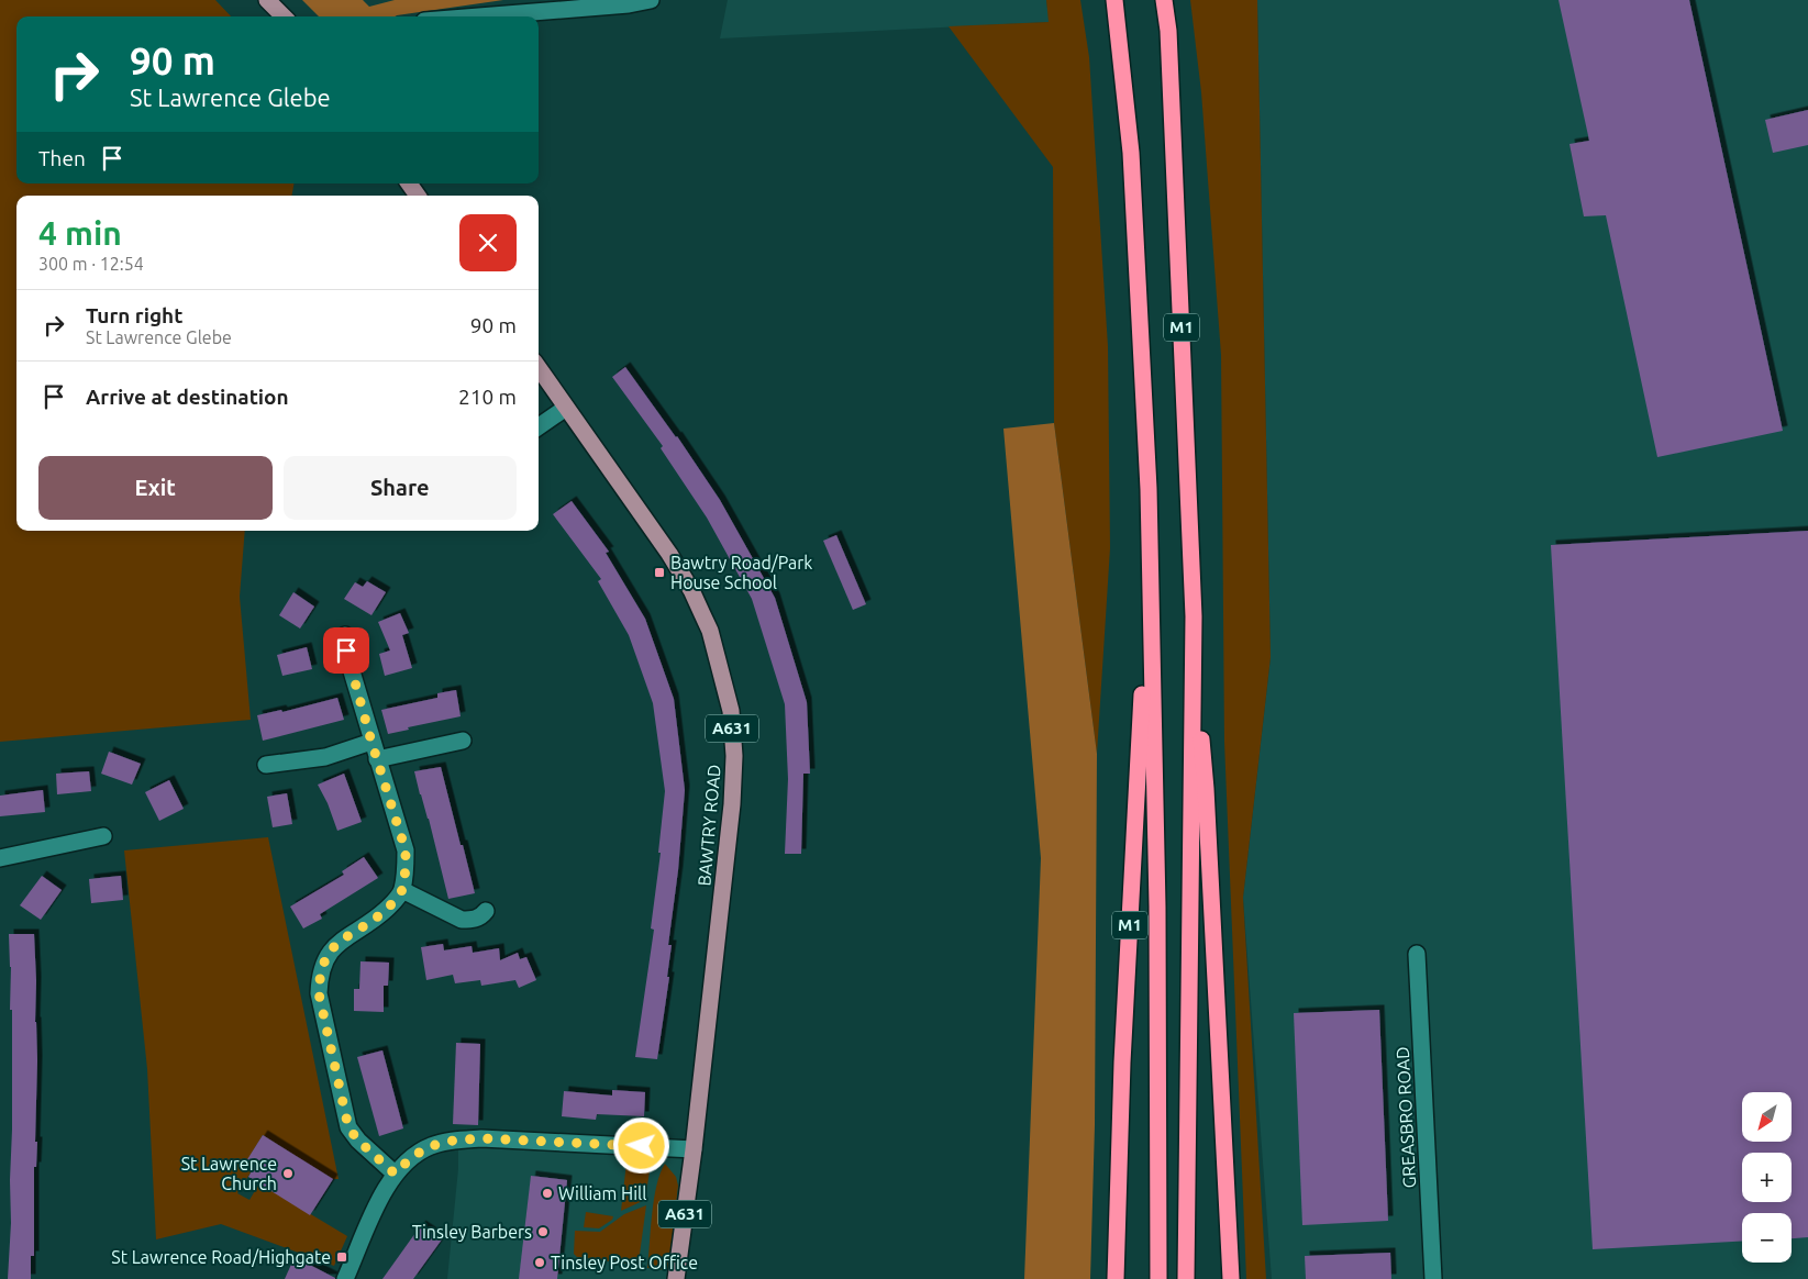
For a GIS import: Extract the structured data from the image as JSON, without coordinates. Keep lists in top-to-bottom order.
{
  "streets": {
    "highway": ["M1"],
    "main road": ["A631", "BAWTRY ROAD"],
    "street": ["GREASBRO ROAD"]
  },
  "places": {
    "transit": ["Bawtry Road/Park House School", "St Lawrence Road/Highgate"],
    "other": [
      "St Lawrence Church",
      "William Hill",
      "Tinsley Barbers",
      "Tinsley Post Office"
    ]
  },
  "north": "bottom left",
  "page": {
    "turn": ["90 m", "St Lawrence Glebe"],
    "then": "Then",
    "heading": ["4 min", "300 m · 12:54"],
    "list": [
      {
        "name": "Turn right",
        "note": "St Lawrence Glebe",
        "value": "90 m"
      },
      {
        "name": "Arrive at destination",
        "value": "210 m"
      }
    ],
    "buttons": ["Exit", "Share"],
    "map_buttons": ["+", "−"]
  }
}
